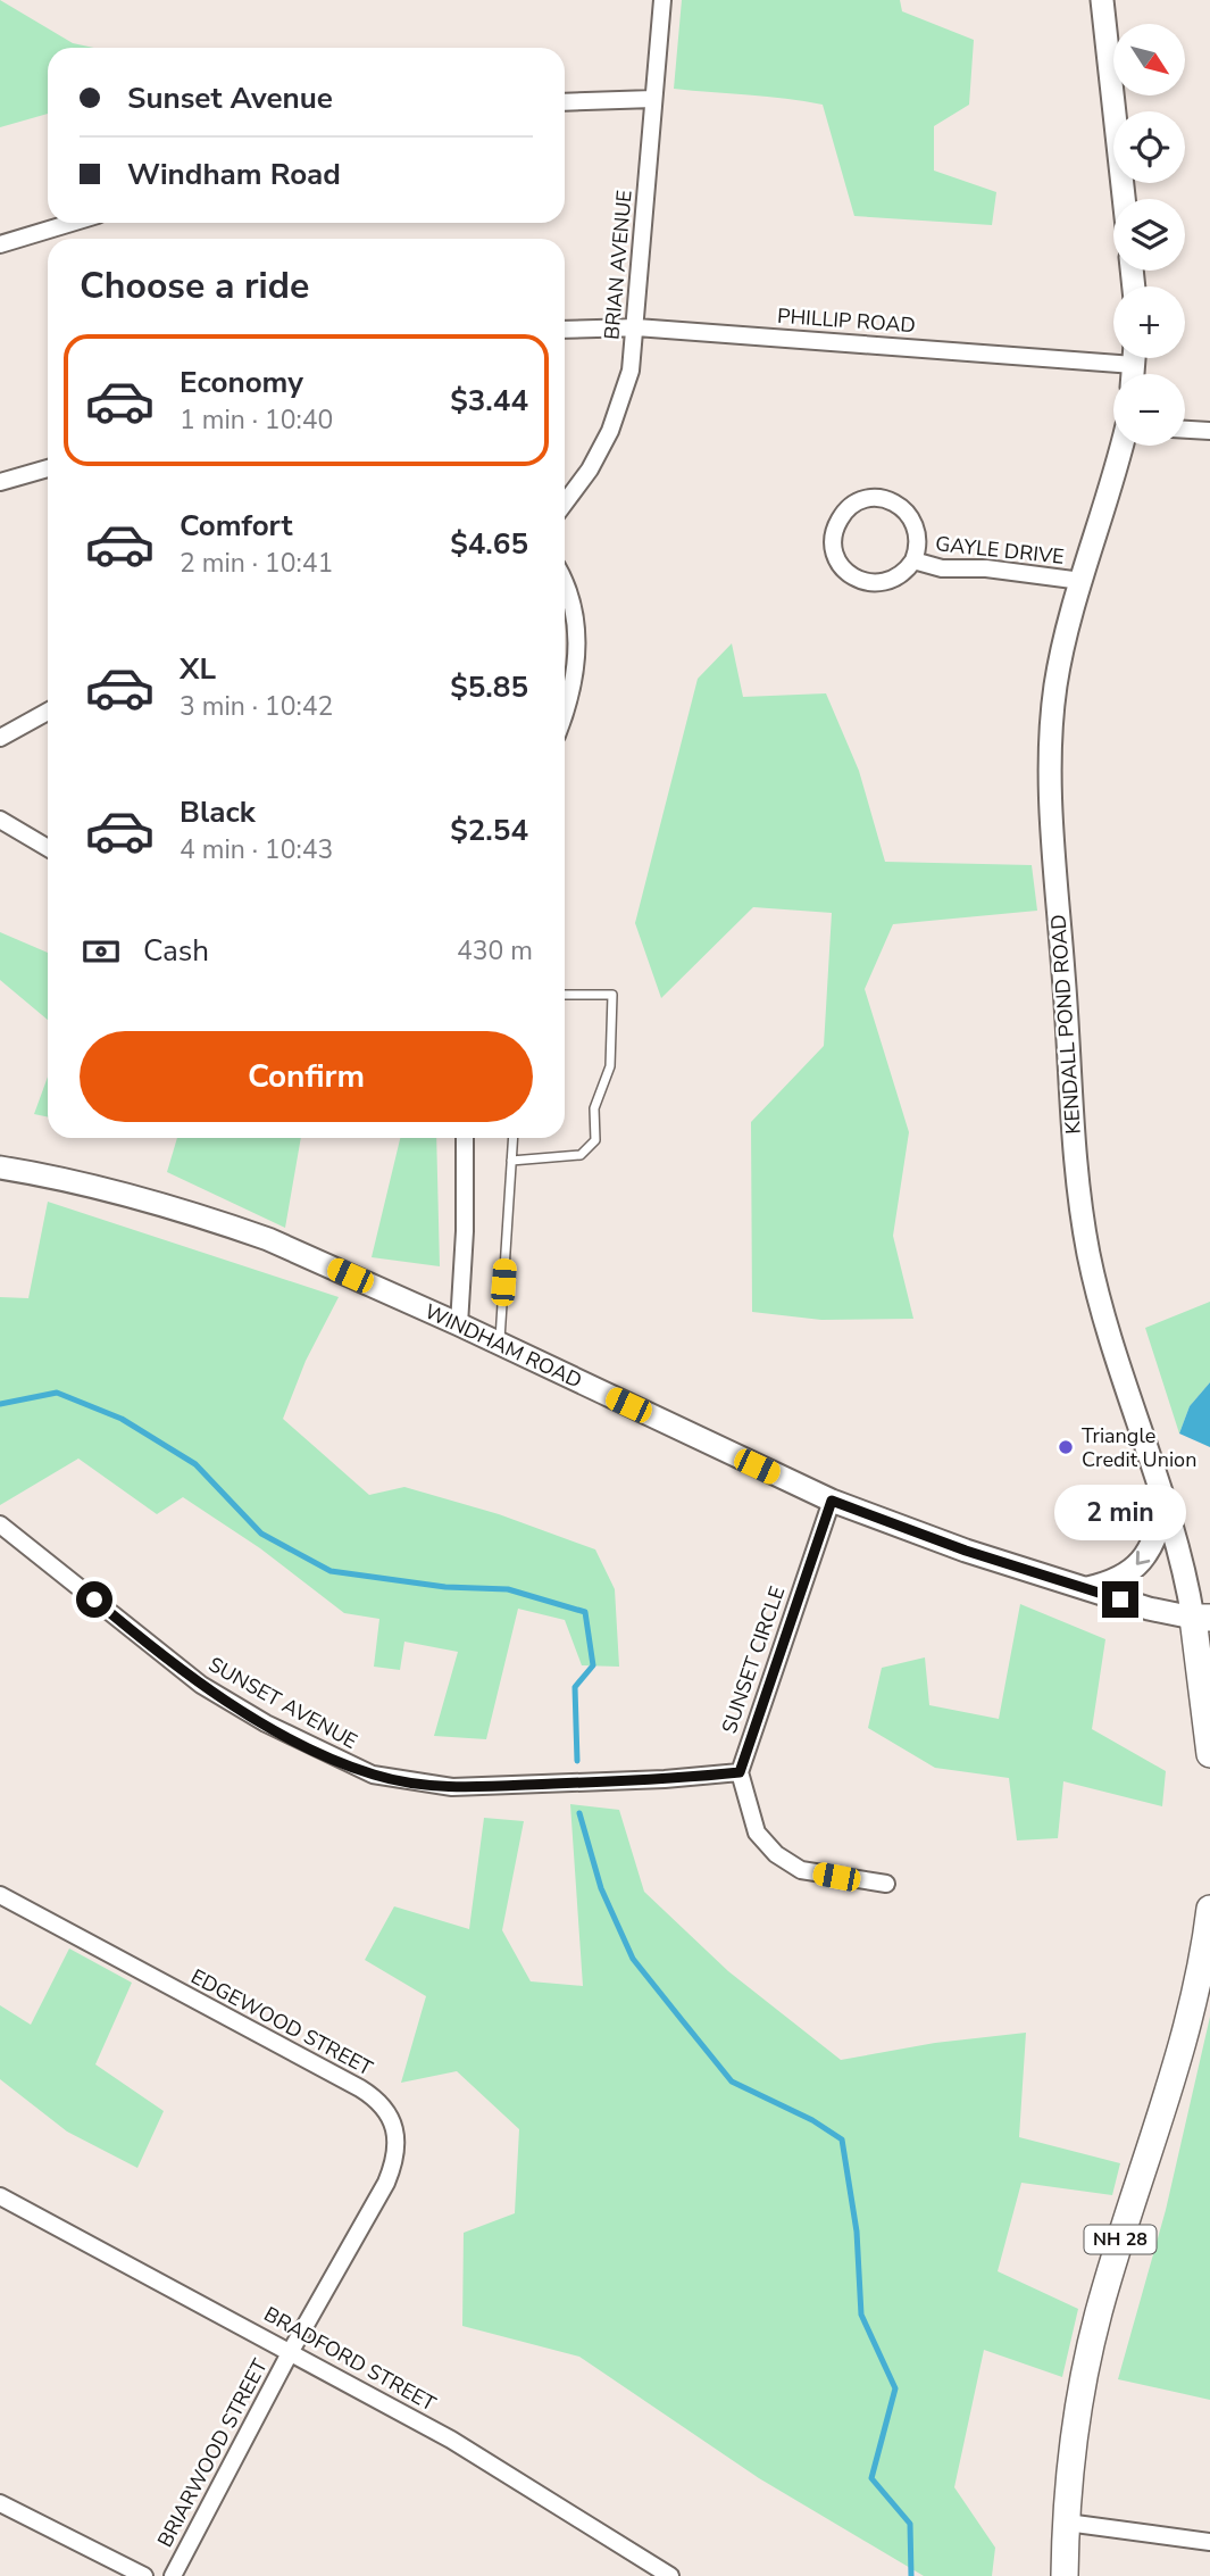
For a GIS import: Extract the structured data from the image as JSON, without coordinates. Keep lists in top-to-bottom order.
{
  "streets": {
    "main road": ["NH 28"],
    "street": [
      "BRIAN AVENUE",
      "PHILLIP ROAD",
      "GAYLE DRIVE",
      "KENDALL POND ROAD",
      "WINDHAM ROAD",
      "SUNSET CIRCLE",
      "SUNSET AVENUE",
      "EDGEWOOD STREET",
      "BRADFORD STREET",
      "BRIARWOOD STREET"
    ]
  },
  "crossings": [
    ["BRIAN AVENUE", "PHILLIP ROAD"],
    ["GAYLE DRIVE", "KENDALL POND ROAD"],
    ["KENDALL POND ROAD", "WINDHAM ROAD"],
    ["WINDHAM ROAD", "SUNSET CIRCLE"],
    ["SUNSET CIRCLE", "SUNSET AVENUE"],
    ["EDGEWOOD STREET", "BRADFORD STREET"],
    ["EDGEWOOD STREET", "BRIARWOOD STREET"],
    ["BRADFORD STREET", "BRIARWOOD STREET"]
  ],
  "places": ["Triangle Credit Union"],
  "north": "bottom right",
  "page": {
    "map_buttons": ["+", "−"],
    "banner": ["Sunset Avenue", "Windham Road"],
    "heading": "Choose a ride",
    "list": [
      {
        "name": "Economy",
        "note": "1 min · 10:40",
        "value": "$3.44"
      },
      {
        "name": "Comfort",
        "note": "2 min · 10:41",
        "value": "$4.65"
      },
      {
        "name": "XL",
        "note": "3 min · 10:42",
        "value": "$5.85"
      },
      {
        "name": "Black",
        "note": "4 min · 10:43",
        "value": "$2.54"
      }
    ],
    "pay": ["Cash", "430 m"],
    "buttons": "Confirm",
    "bubble": "2 min"
  }
}
